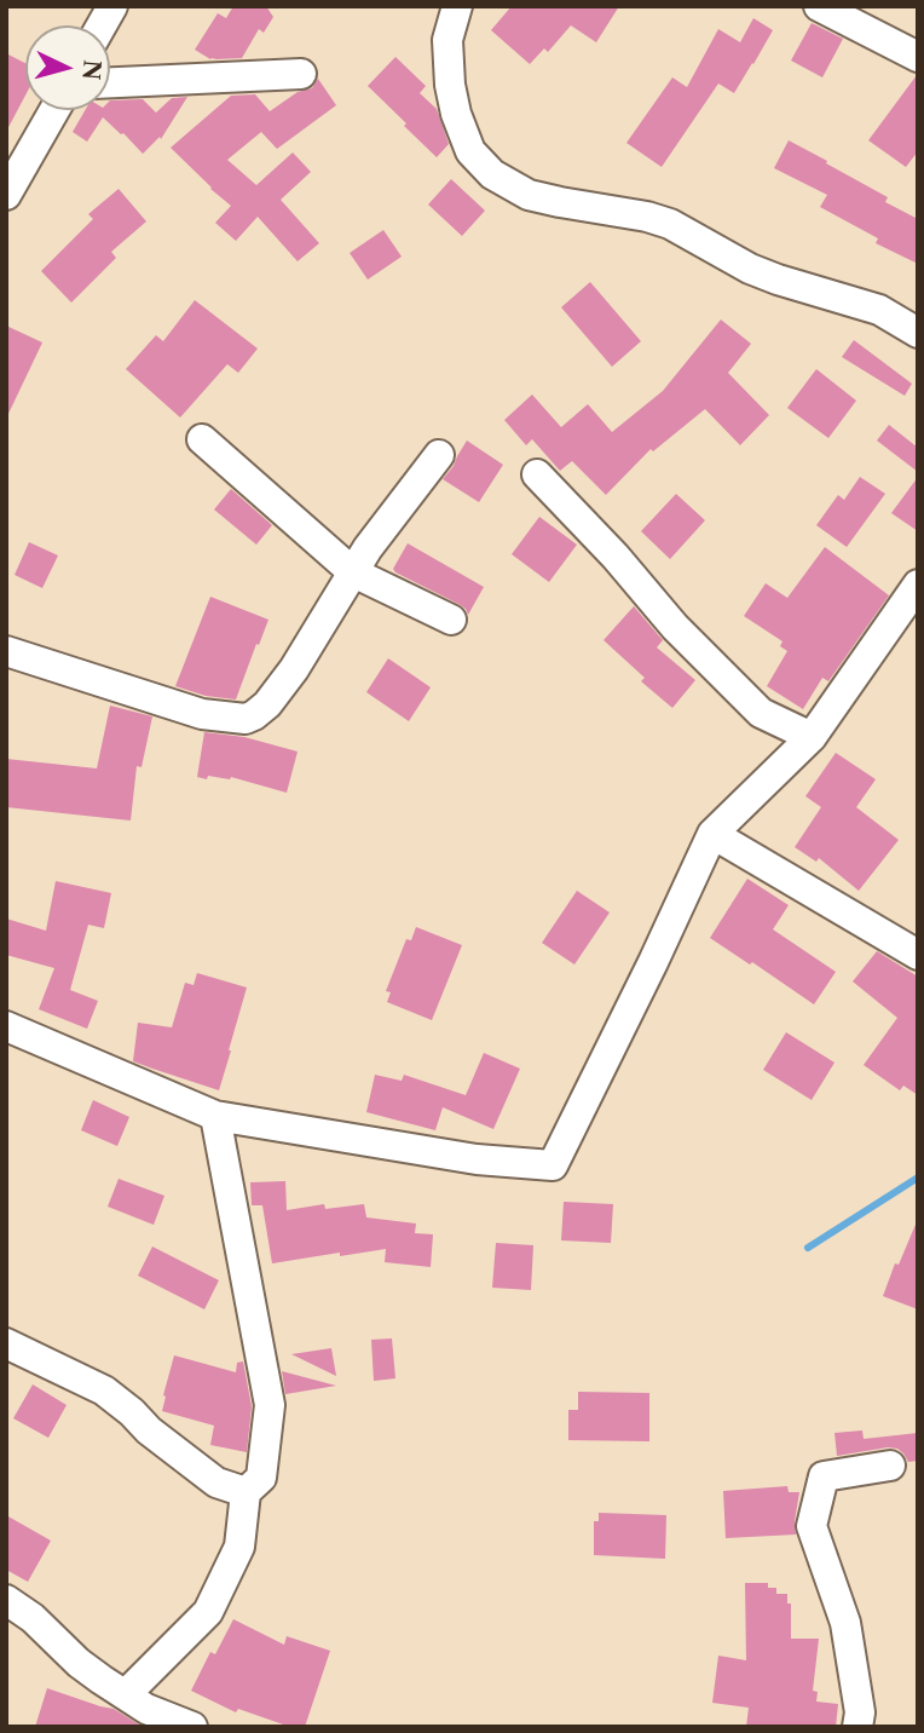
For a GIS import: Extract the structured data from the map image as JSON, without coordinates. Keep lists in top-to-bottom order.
{
  "north": "right"
}
